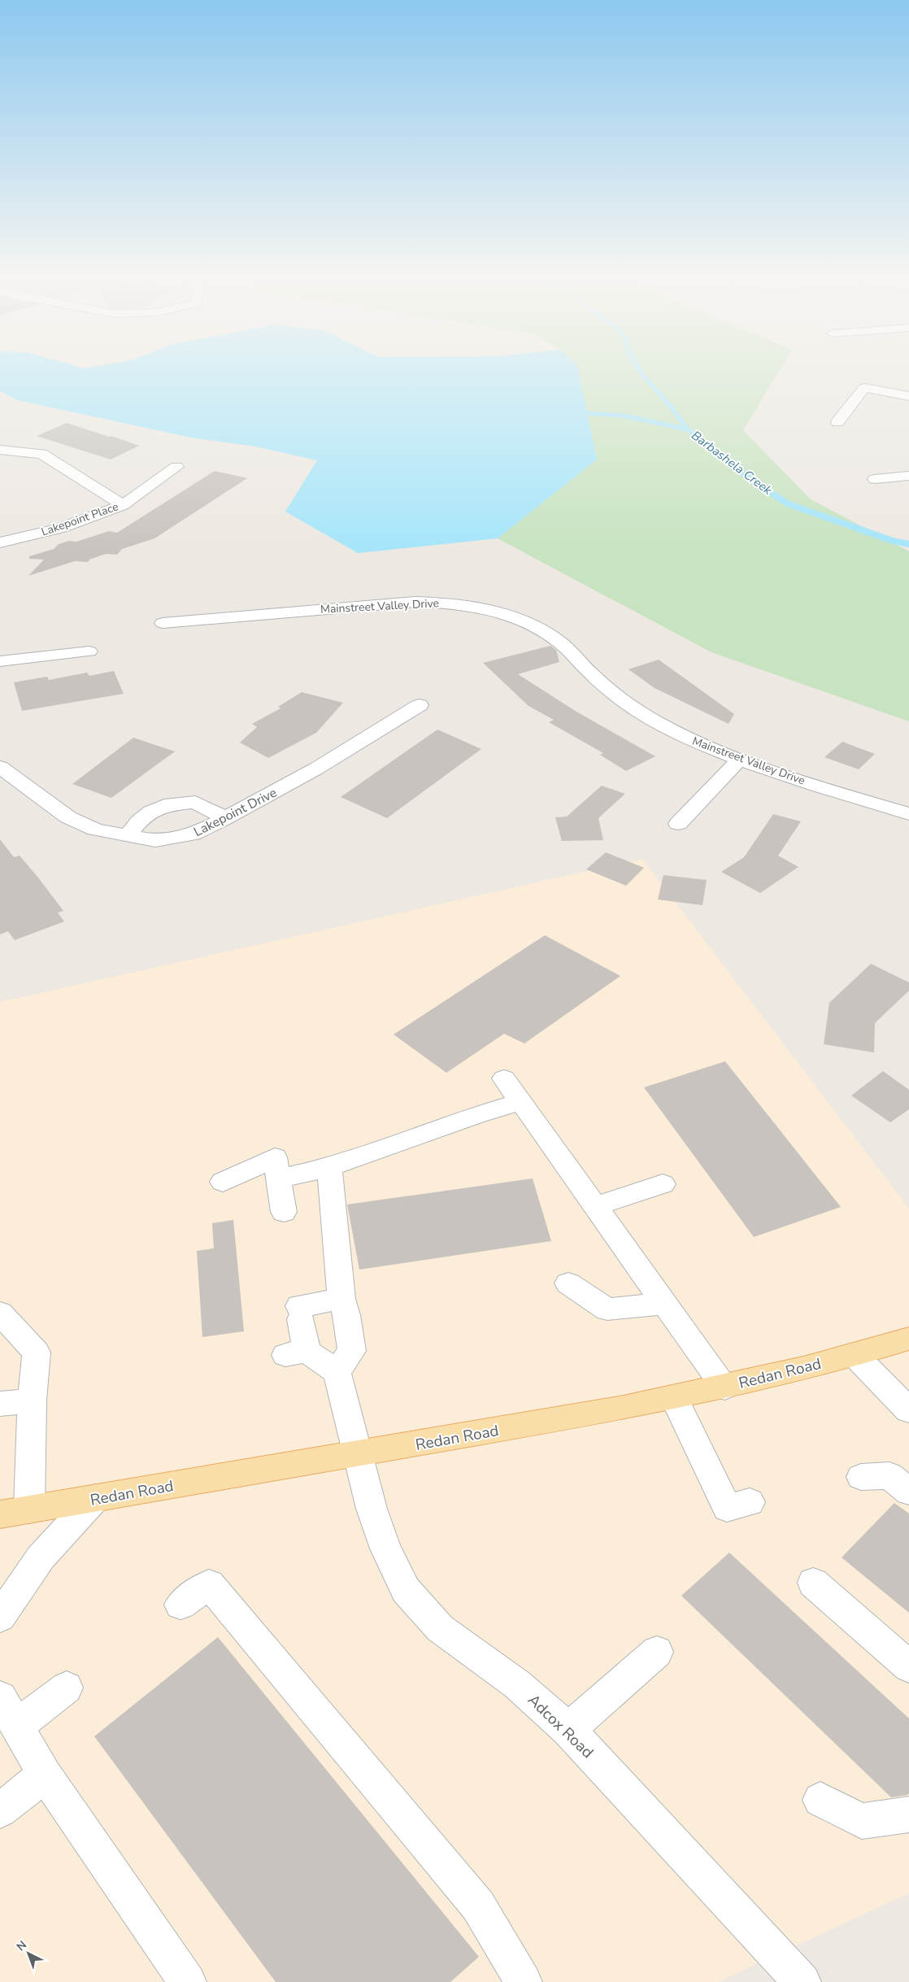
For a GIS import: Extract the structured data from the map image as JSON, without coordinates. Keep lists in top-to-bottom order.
{
  "streets": {
    "main road": ["Redan Road"],
    "street": [
      "Lakepoint Place",
      "Mainstreet Valley Drive",
      "Lakepoint Drive",
      "Adcox Road"
    ]
  },
  "crossings": [
    ["Redan Road", "Adcox Road"]
  ],
  "water": ["Barbashela Creek"],
  "north": "top left"
}
